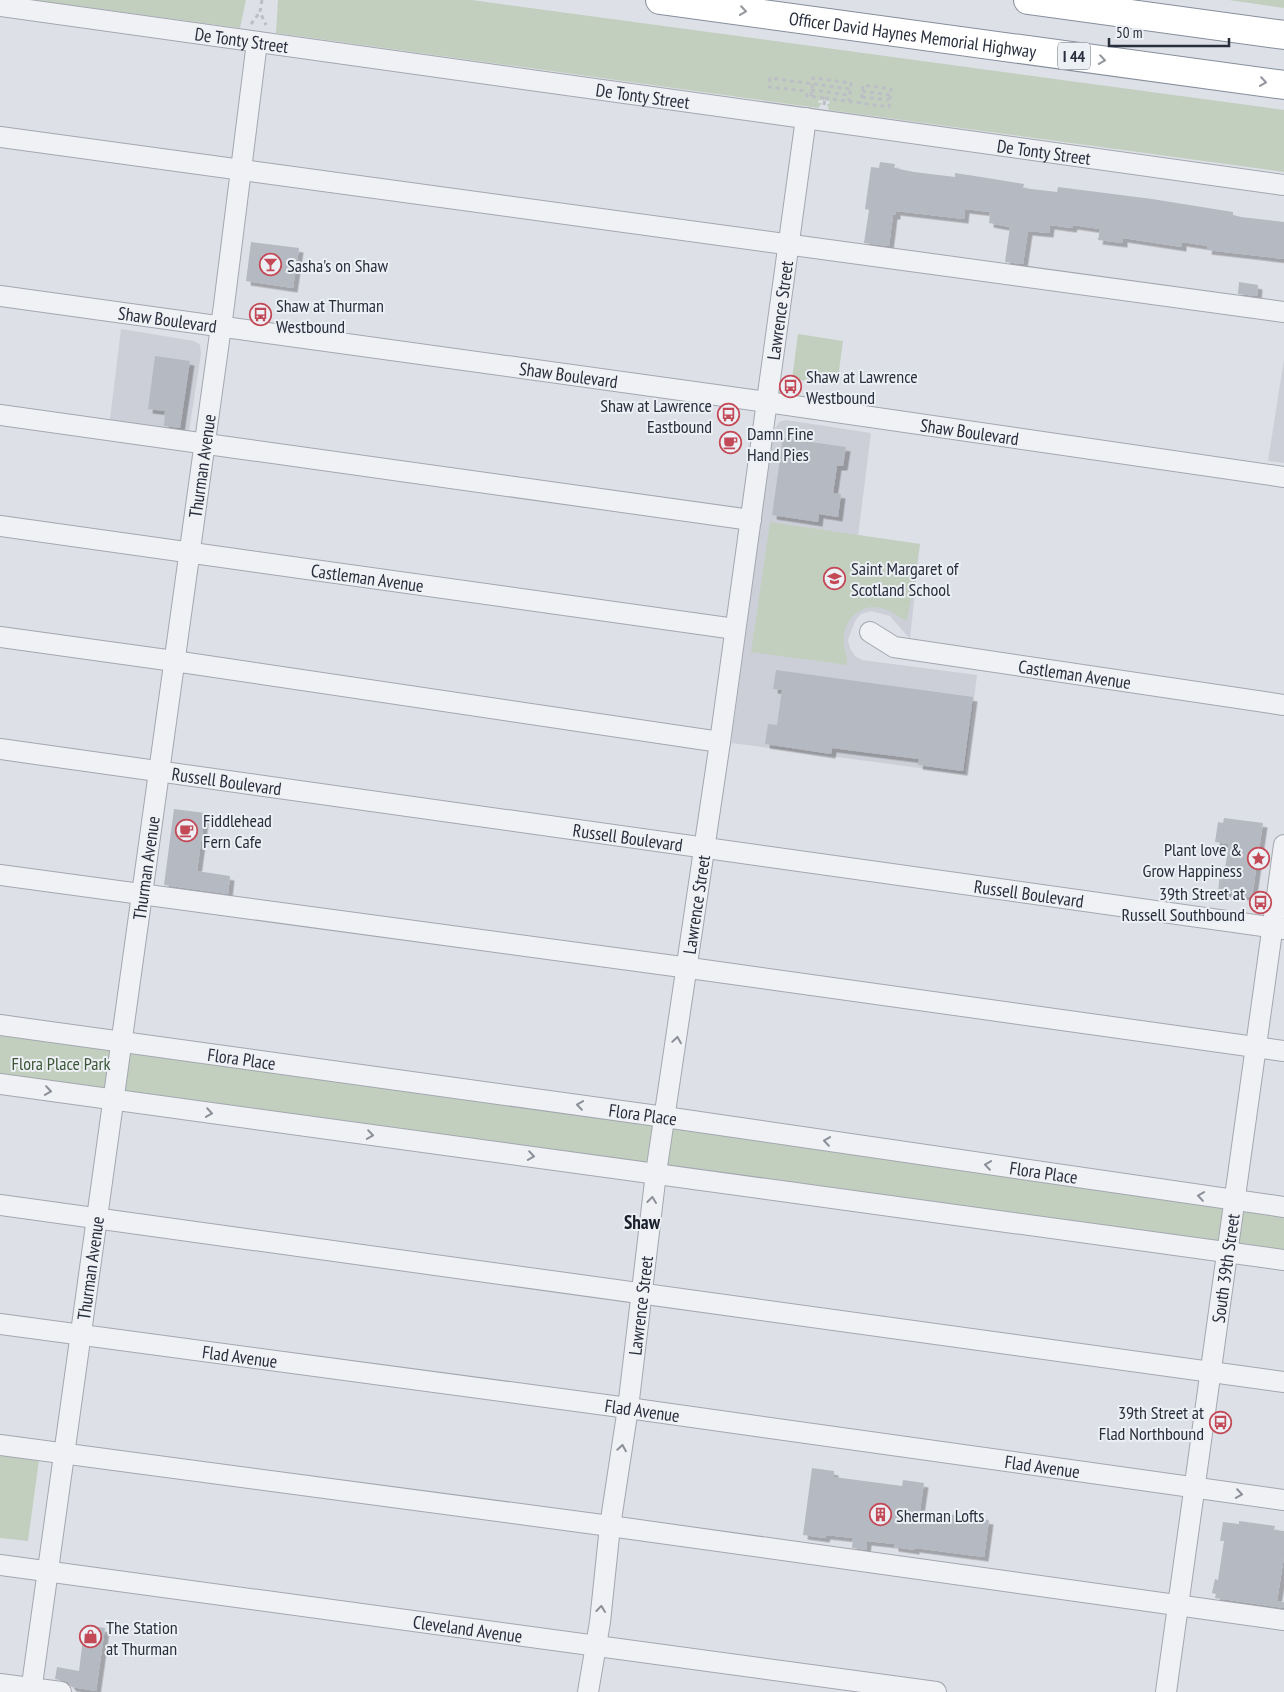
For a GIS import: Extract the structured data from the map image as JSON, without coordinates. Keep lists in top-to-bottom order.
{
  "streets": {
    "highway": ["Officer David Haynes Memorial Highway", "I 44"],
    "street": [
      "De Tonty Street",
      "Lawrence Street",
      "Shaw Boulevard",
      "Thurman Avenue",
      "Castleman Avenue",
      "Russell Boulevard",
      "Flora Place",
      "South 39th Street",
      "Flad Avenue",
      "Cleveland Avenue"
    ]
  },
  "crossings": [
    ["De Tonty Street", "Lawrence Street"],
    ["De Tonty Street", "Thurman Avenue"],
    ["Lawrence Street", "Shaw Boulevard"],
    ["Lawrence Street", "Castleman Avenue"],
    ["Lawrence Street", "Russell Boulevard"],
    ["Lawrence Street", "Flora Place"],
    ["Lawrence Street", "Flad Avenue"],
    ["Lawrence Street", "Cleveland Avenue"],
    ["Shaw Boulevard", "Thurman Avenue"],
    ["Thurman Avenue", "Castleman Avenue"],
    ["Thurman Avenue", "Russell Boulevard"],
    ["Thurman Avenue", "Flora Place"],
    ["Thurman Avenue", "Flad Avenue"],
    ["Thurman Avenue", "Cleveland Avenue"],
    ["Russell Boulevard", "South 39th Street"],
    ["Flora Place", "South 39th Street"],
    ["South 39th Street", "Flad Avenue"]
  ],
  "districts": ["Shaw"],
  "parks": ["Flora Place Park"],
  "places": {
    "bar": ["Sasha's on Shaw"],
    "bus stop": [
      "Shaw at Thurman Westbound",
      "Shaw at Lawrence Westbound",
      "Shaw at Lawrence Eastbound",
      "39th Street at Russell Southbound",
      "39th Street at Flad Northbound"
    ],
    "cafe": ["Damn Fine Hand Pies", "Fiddlehead Fern Cafe"],
    "school or university": ["Saint Margaret of Scotland School"],
    "place": ["Plant love & Grow Happiness"],
    "building": ["Sherman Lofts"],
    "shop": ["The Station at Thurman"]
  },
  "scale_bar": "50 m"
}
